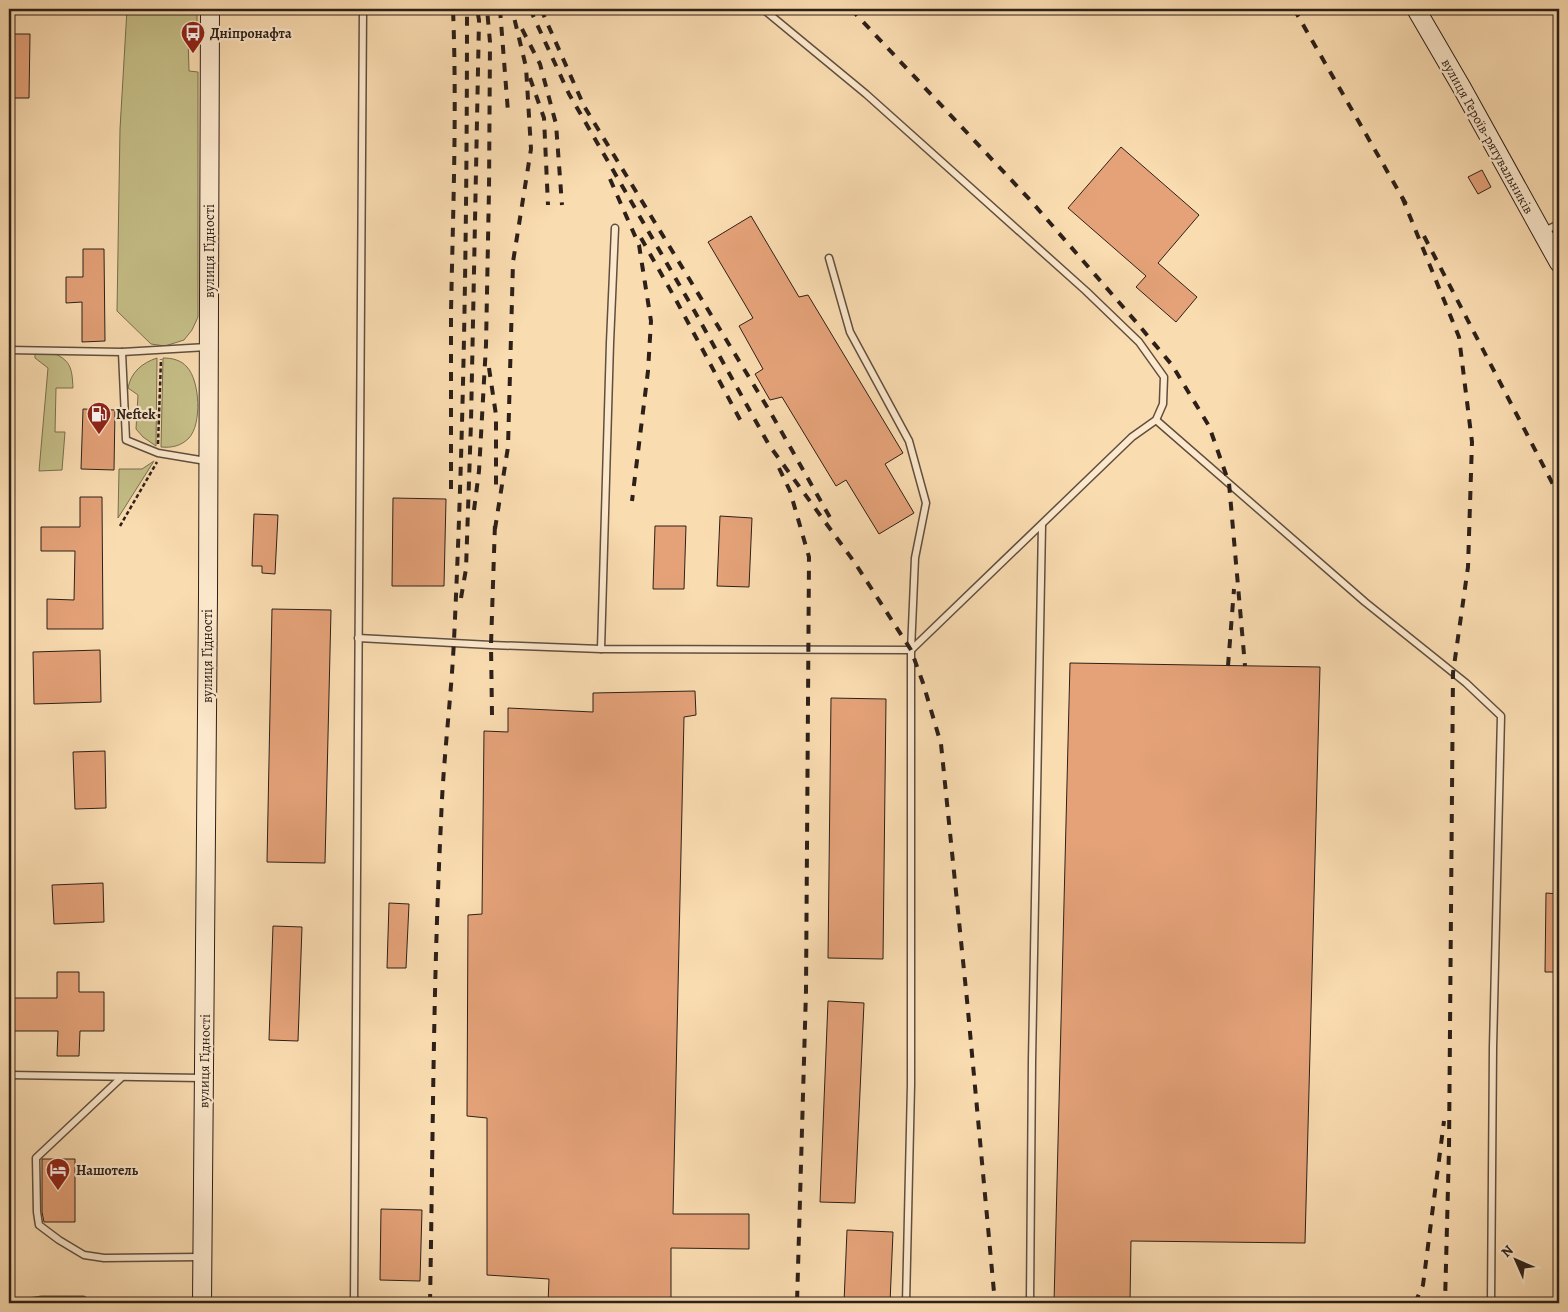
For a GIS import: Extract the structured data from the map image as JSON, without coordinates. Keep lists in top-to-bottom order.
{
  "streets": {
    "main road": ["вулиця Героїв-рятувальників", "вулиця Гідності"]
  },
  "places": {
    "bus stop": ["Дніпронафта"],
    "fuel station": ["Neftek"],
    "hotel": ["Нашотель"]
  },
  "north": "top left"
}
